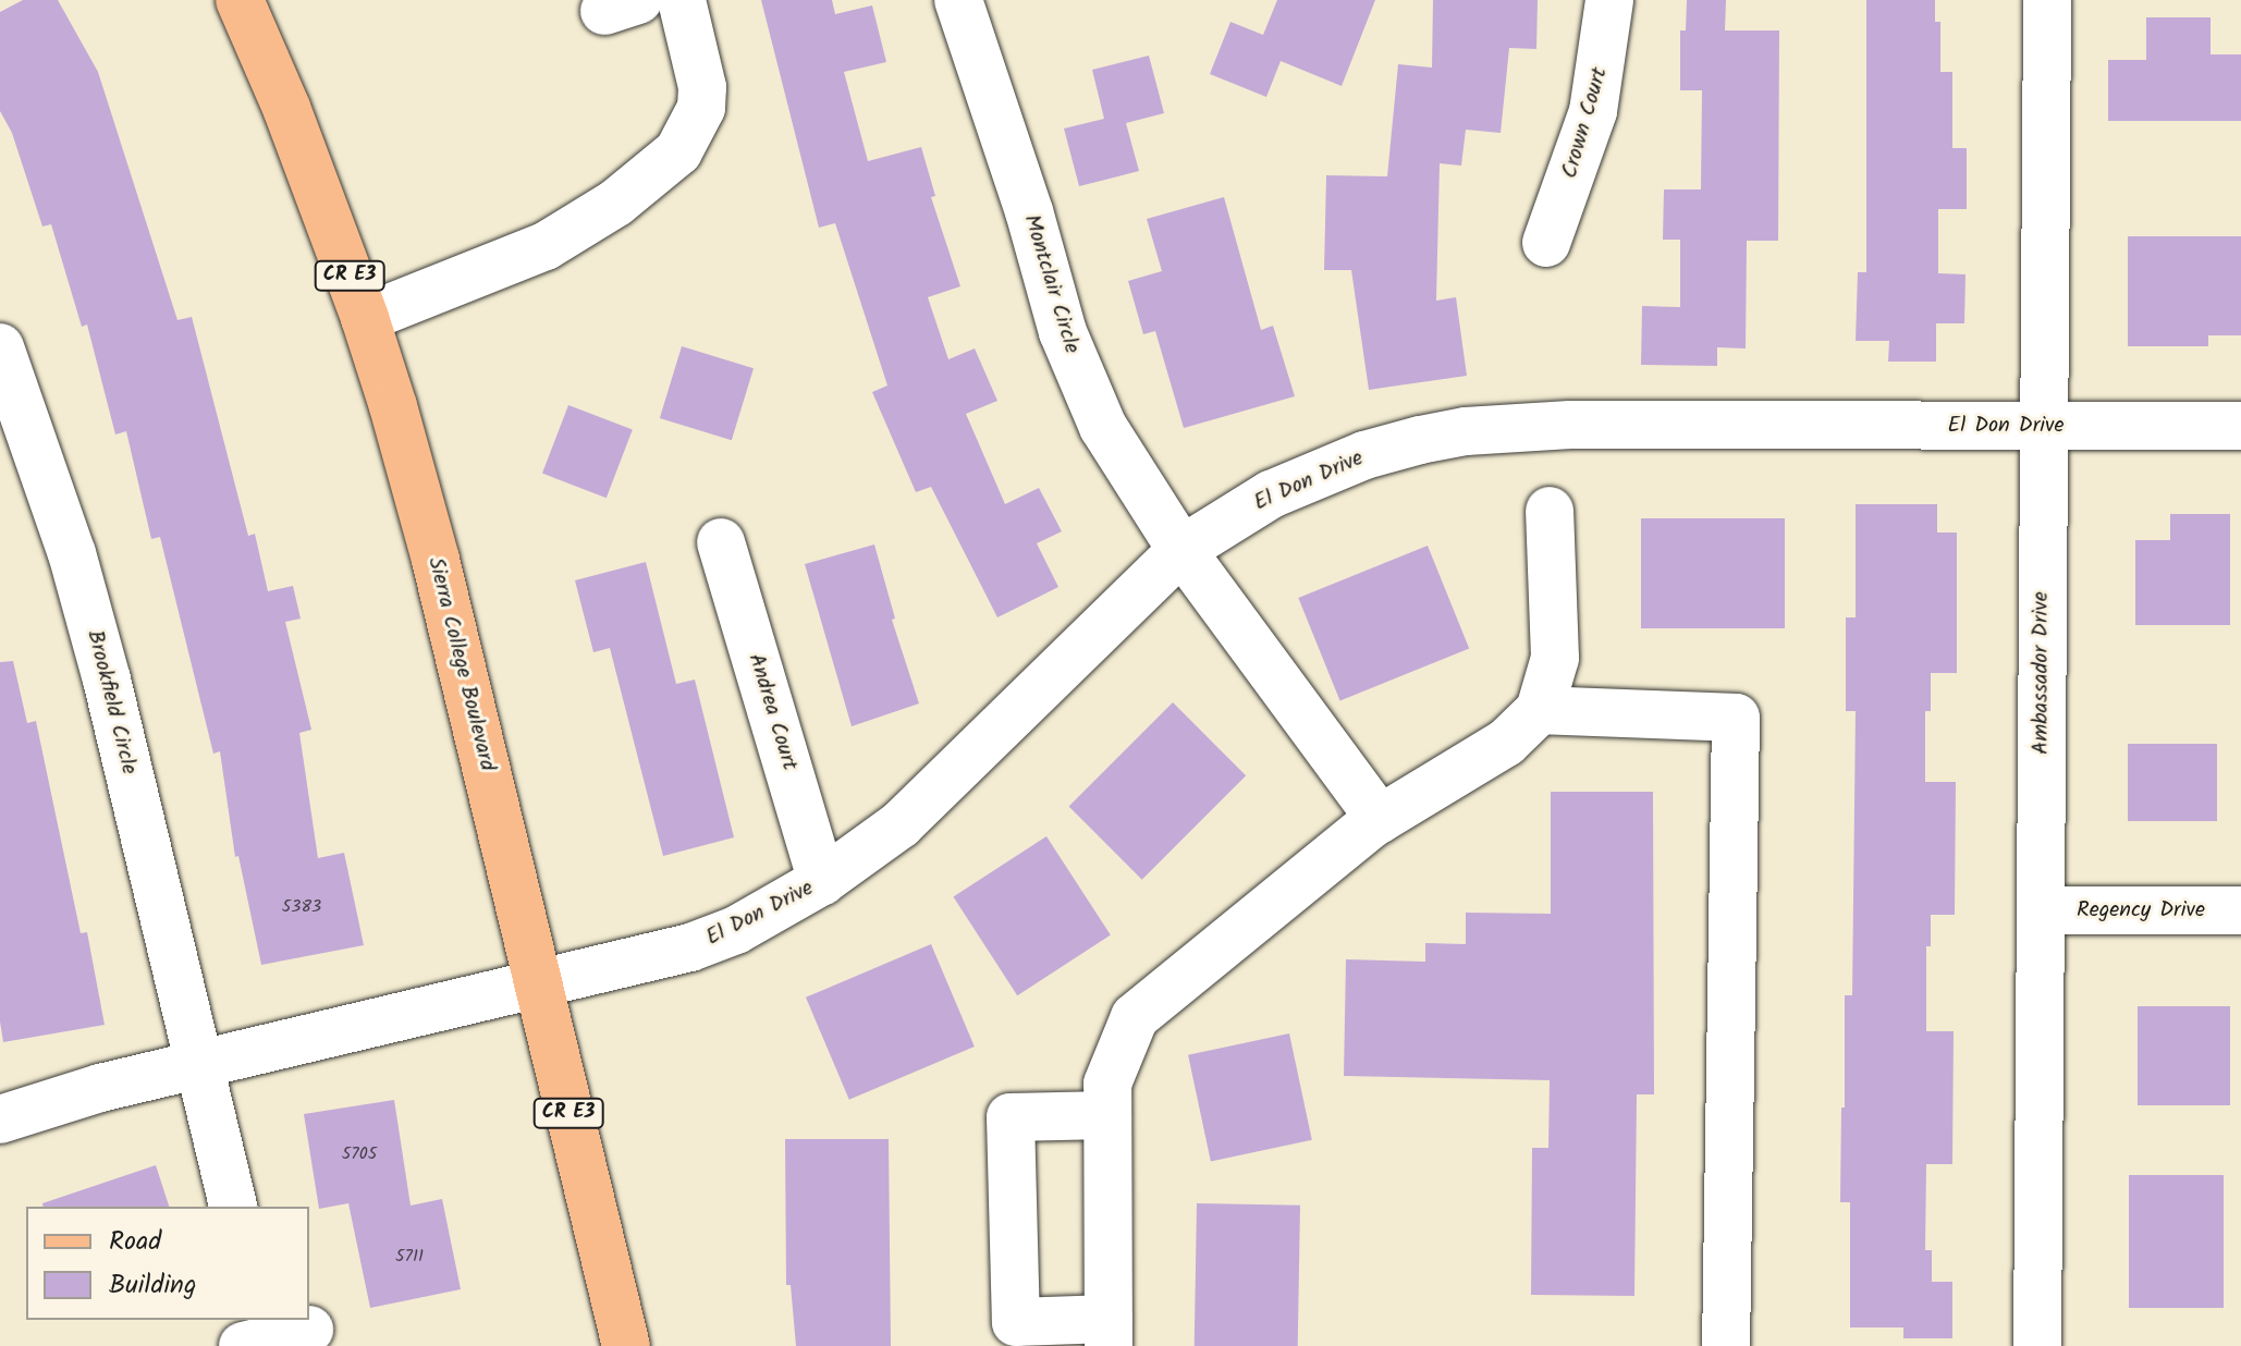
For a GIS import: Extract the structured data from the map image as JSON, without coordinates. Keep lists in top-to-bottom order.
{
  "streets": {
    "main road": ["CR E3", "Sierra College Boulevard"],
    "street": [
      "Crown Court",
      "Montclair Circle",
      "El Don Drive",
      "Ambassador Drive",
      "Brookfield Circle",
      "Andrea Court",
      "Regency Drive"
    ]
  },
  "crossings": [
    ["Montclair Circle", "El Don Drive"],
    ["El Don Drive", "Sierra College Boulevard"],
    ["El Don Drive", "Ambassador Drive"],
    ["El Don Drive", "Andrea Court"],
    ["Ambassador Drive", "Regency Drive"]
  ],
  "house_numbers": ["5383", "5705", "5711"],
  "legend": ["Road", "Building"]
}
